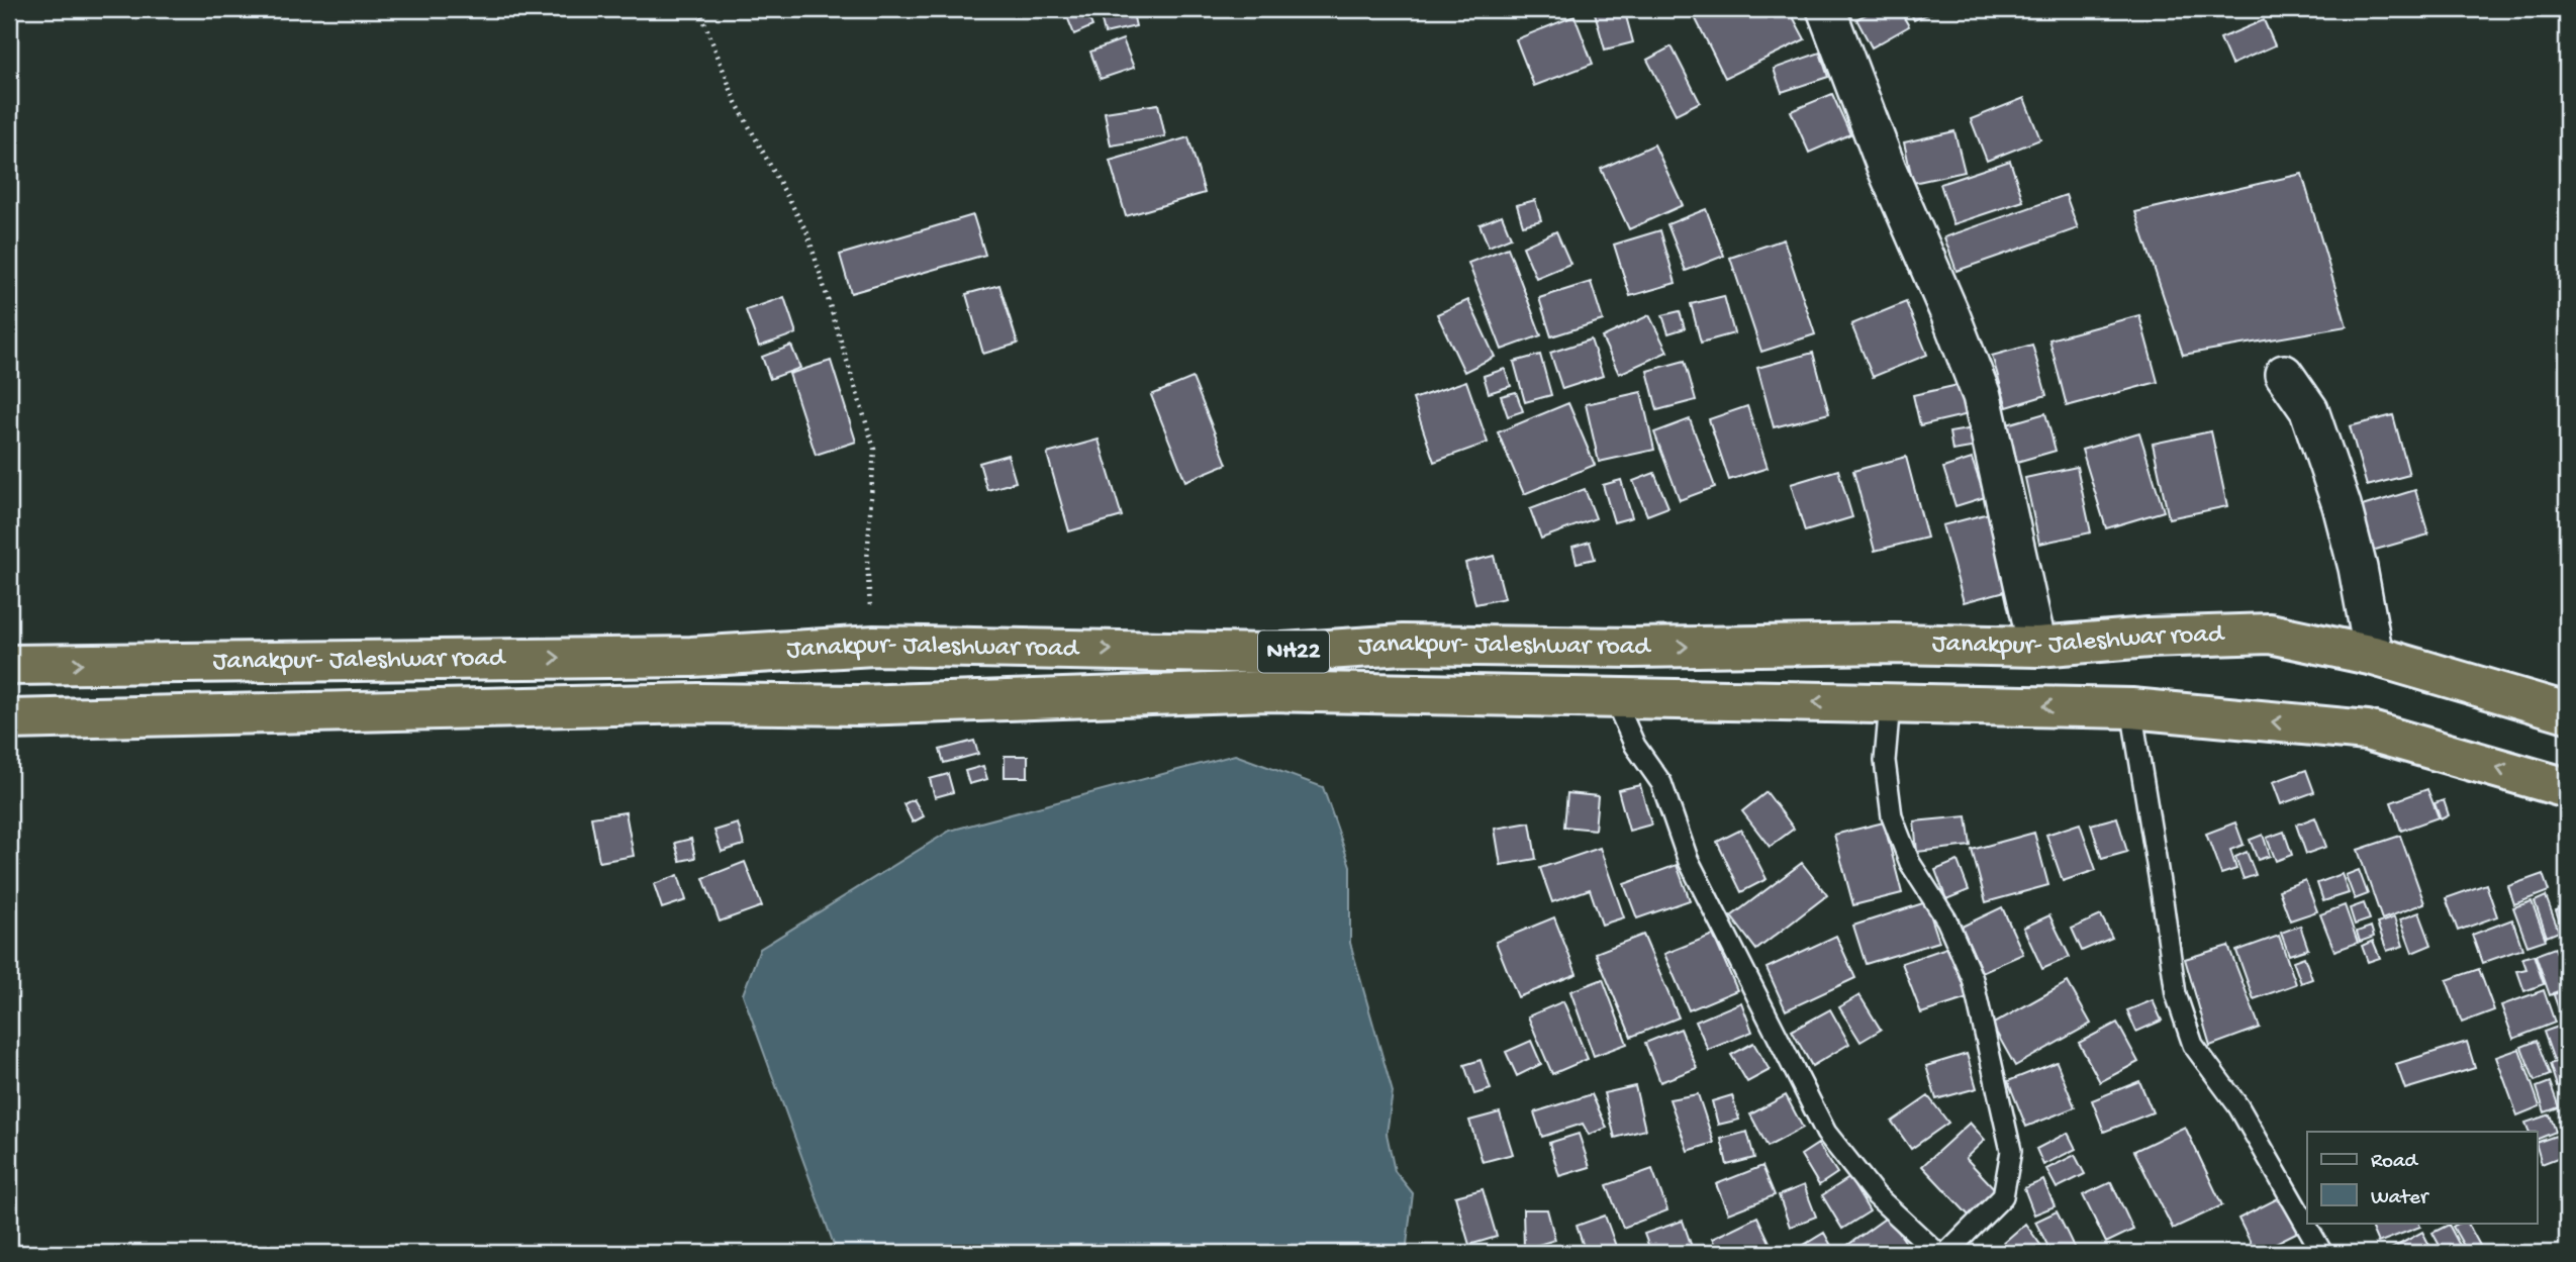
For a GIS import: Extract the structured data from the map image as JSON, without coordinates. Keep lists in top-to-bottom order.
{
  "streets": {
    "highway": ["Janakpur- Jaleshwar road", "NH22"]
  },
  "legend": ["Road", "Water"]
}
